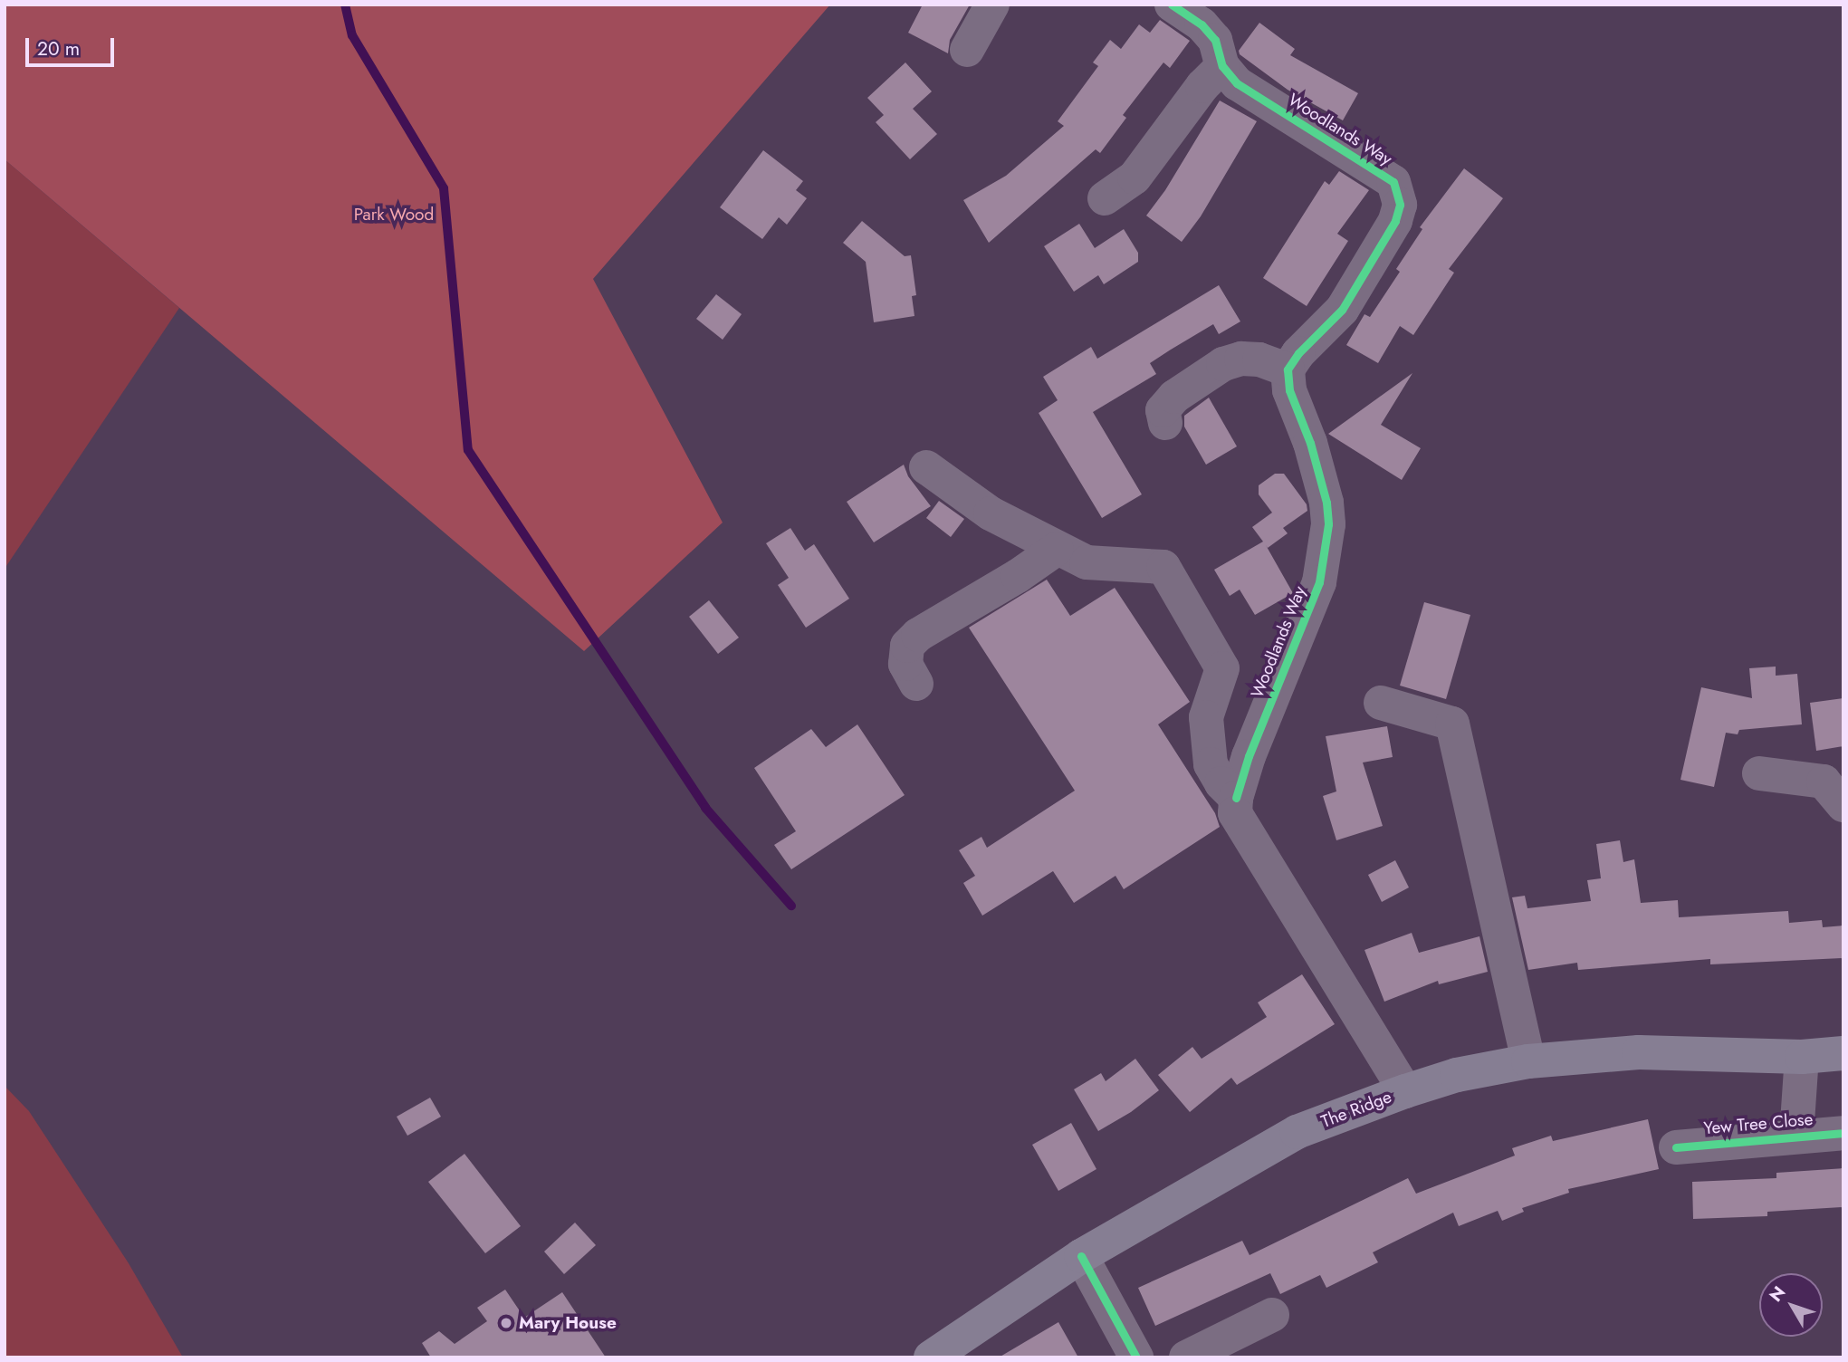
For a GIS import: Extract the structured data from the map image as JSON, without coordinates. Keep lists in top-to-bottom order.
{
  "streets": {
    "main road": ["The Ridge"],
    "street": ["Woodlands Way", "Yew Tree Close"]
  },
  "crossings": [
    ["The Ridge", "Yew Tree Close"]
  ],
  "parks": ["Park Wood"],
  "places": ["Mary House"],
  "scale_bar": "20 m",
  "north": "top left"
}
